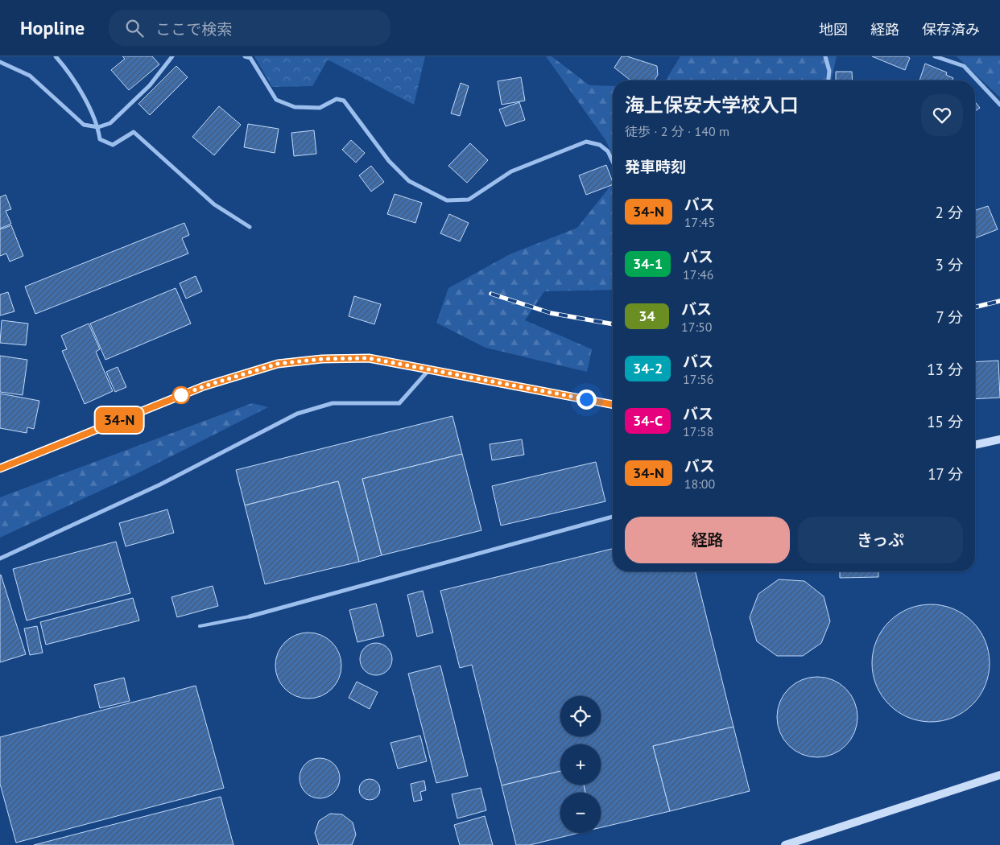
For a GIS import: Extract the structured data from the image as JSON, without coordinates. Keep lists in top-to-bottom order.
{
  "lines": ["bus line 34-N"],
  "page": {
    "header": "Hopline",
    "search": "ここで検索",
    "nav": ["地図", "経路", "保存済み"],
    "on_map": "34-N",
    "heading": [
      ["海上保安大学校入口", "徒歩 · 2 分 · 140 m"],
      "発車時刻"
    ],
    "list": [
      {
        "mark": "34-N",
        "name": "バス",
        "note": "17:45",
        "value": "2 分"
      },
      {
        "mark": "34-1",
        "name": "バス",
        "note": "17:46",
        "value": "3 分"
      },
      {
        "mark": "34",
        "name": "バス",
        "note": "17:50",
        "value": "7 分"
      },
      {
        "mark": "34-2",
        "name": "バス",
        "note": "17:56",
        "value": "13 分"
      },
      {
        "mark": "34-C",
        "name": "バス",
        "note": "17:58",
        "value": "15 分"
      },
      {
        "mark": "34-N",
        "name": "バス",
        "note": "18:00",
        "value": "17 分"
      }
    ],
    "buttons": ["経路", "きっぷ"],
    "map_buttons": ["+", "−"]
  }
}
